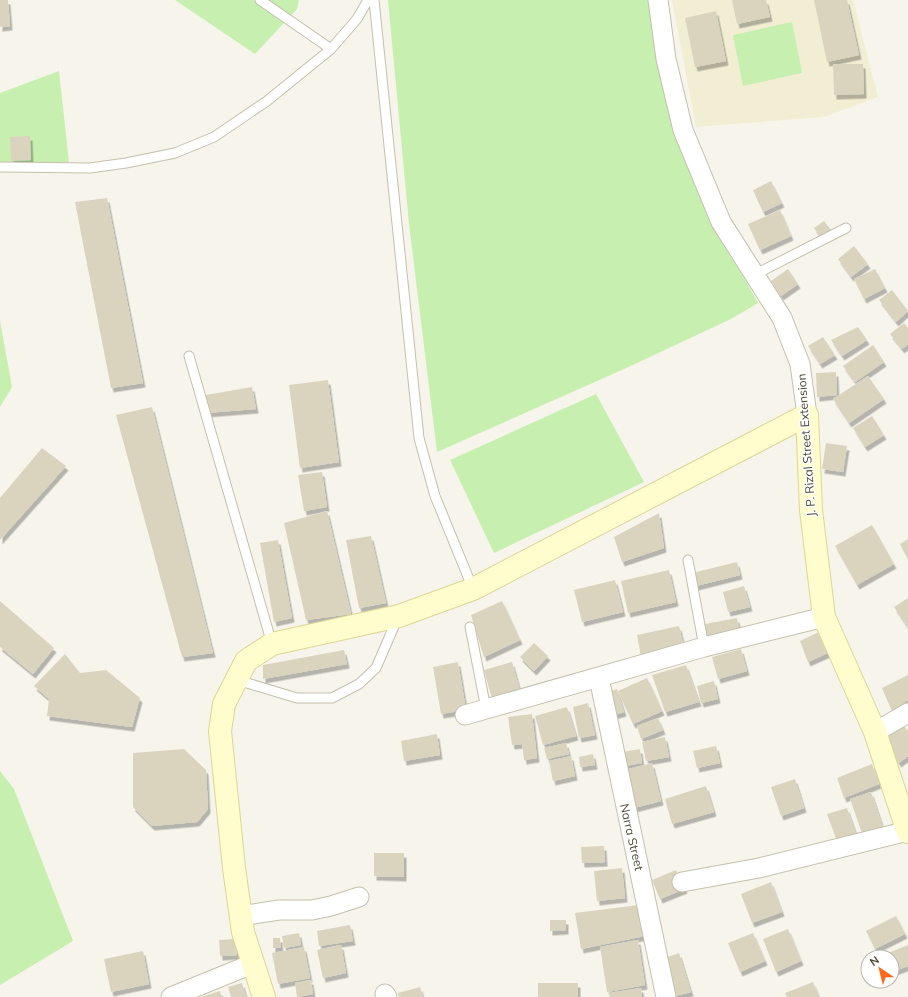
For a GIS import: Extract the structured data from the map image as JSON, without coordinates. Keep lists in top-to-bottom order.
{
  "streets": {
    "street": ["J. P. Rizal Street Extension", "Narra Street"]
  },
  "north": "top left"
}
